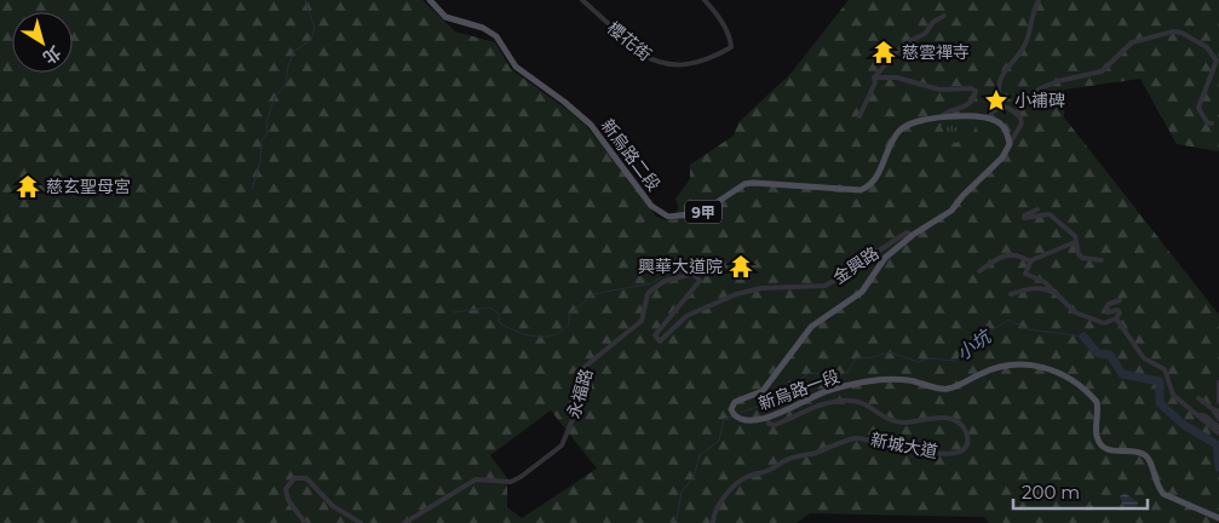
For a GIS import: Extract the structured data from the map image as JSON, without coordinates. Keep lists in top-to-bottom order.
{
  "streets": {
    "main road": ["新烏路二段", "9甲", "新烏路一段"],
    "street": [
      "櫻花街",
      "金興路",
      "永福路",
      "新城大道"
    ]
  },
  "crossings": [
    ["金興路", "新烏路一段"],
    ["金興路", "永福路"],
    ["新烏路一段", "新城大道"]
  ],
  "water": ["小坑"],
  "places": {
    "temple": ["慈雲禪寺", "慈玄聖母宮", "興華大道院"],
    "place": ["小補碑"]
  },
  "scale_bar": "200 m",
  "north": "bottom right"
}
